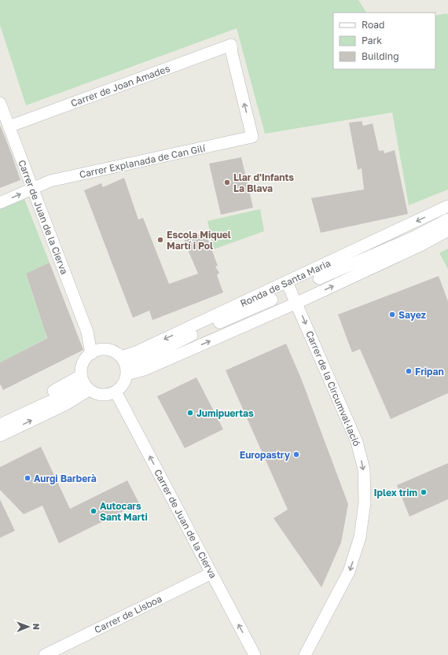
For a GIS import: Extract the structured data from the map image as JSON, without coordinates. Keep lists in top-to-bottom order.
{
  "streets": {
    "street": [
      "Carrer de Joan Amades",
      "Carrer Explanada de Can Gilí",
      "Carrer de Juan de la Cierva",
      "Ronda de Santa Maria",
      "Carrer de la Circumval·lació",
      "Carrer de Lisboa"
    ]
  },
  "crossings": [
    ["Carrer de Joan Amades", "Carrer Explanada de Can Gilí"],
    ["Carrer de Joan Amades", "Carrer de Juan de la Cierva"],
    ["Carrer Explanada de Can Gilí", "Carrer de Juan de la Cierva"],
    ["Carrer de Juan de la Cierva", "Ronda de Santa Maria"],
    ["Carrer de Juan de la Cierva", "Carrer de Lisboa"],
    ["Ronda de Santa Maria", "Carrer de la Circumval·lació"]
  ],
  "one_way": ["Carrer de Juan de la Cierva", "Carrer de la Circumval·lació"],
  "places": [
    "Llar d'Infants La Blava",
    "Escola Miquel Martí i Pol",
    "Sayez",
    "Fripan",
    "Jumipuertas",
    "Europastry",
    "Aurgi Barberà",
    "Iplex trim",
    "Autocars Sant Marti"
  ],
  "legend": ["Road", "Park", "Building"],
  "north": "right"
}
